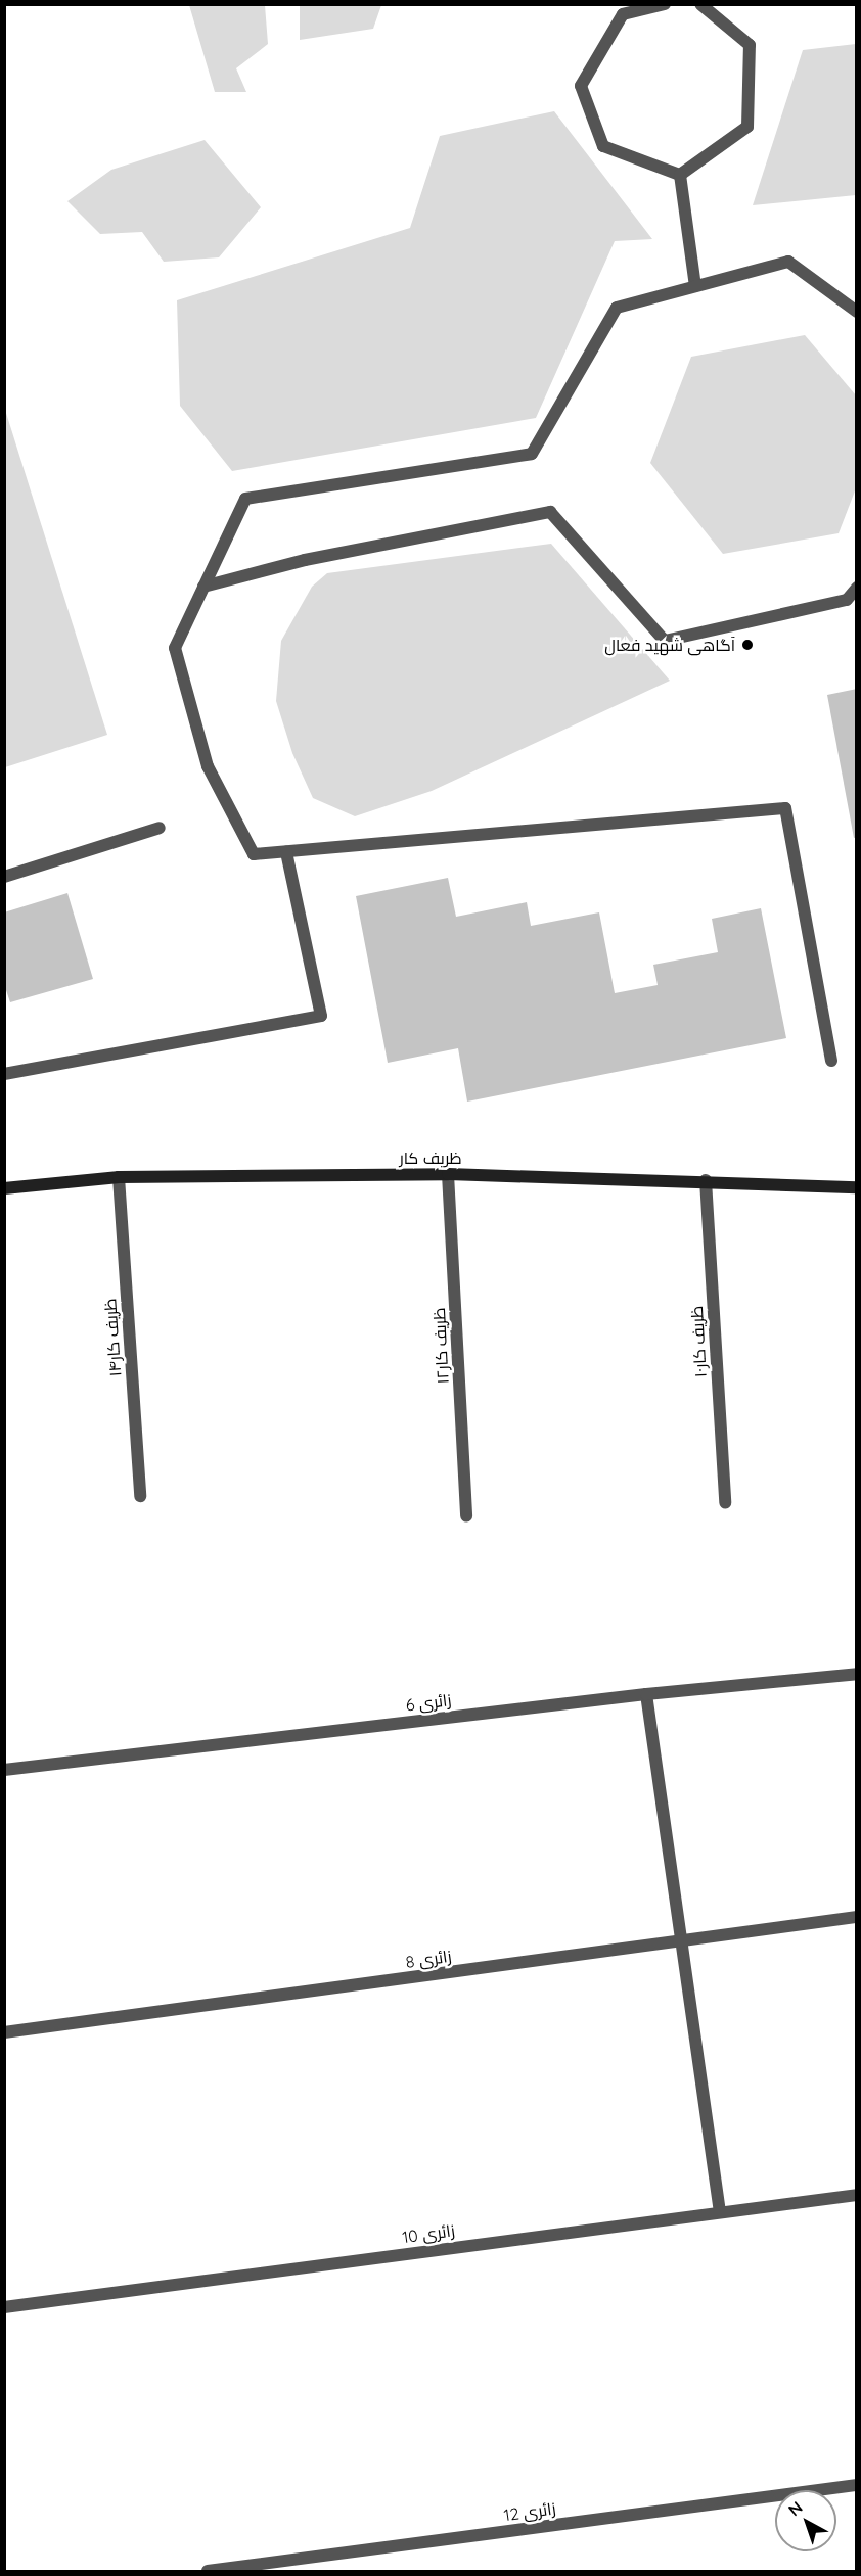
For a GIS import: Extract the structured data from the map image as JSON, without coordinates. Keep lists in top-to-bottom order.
{
  "streets": {
    "street": [
      "ظریف کار",
      "ظریف کار۱۴",
      "ظریف کار۱۰",
      "ظریف کار۱۲",
      "6 زائری",
      "8 زائری",
      "10 زائری",
      "12 زائری"
    ]
  },
  "crossings": [
    ["ظریف کار", "ظریف کار۱۴"],
    ["ظریف کار", "ظریف کار۱۰"],
    ["ظریف کار", "ظریف کار۱۲"]
  ],
  "places": ["آگاهی شهید فعال"],
  "north": "top left"
}
